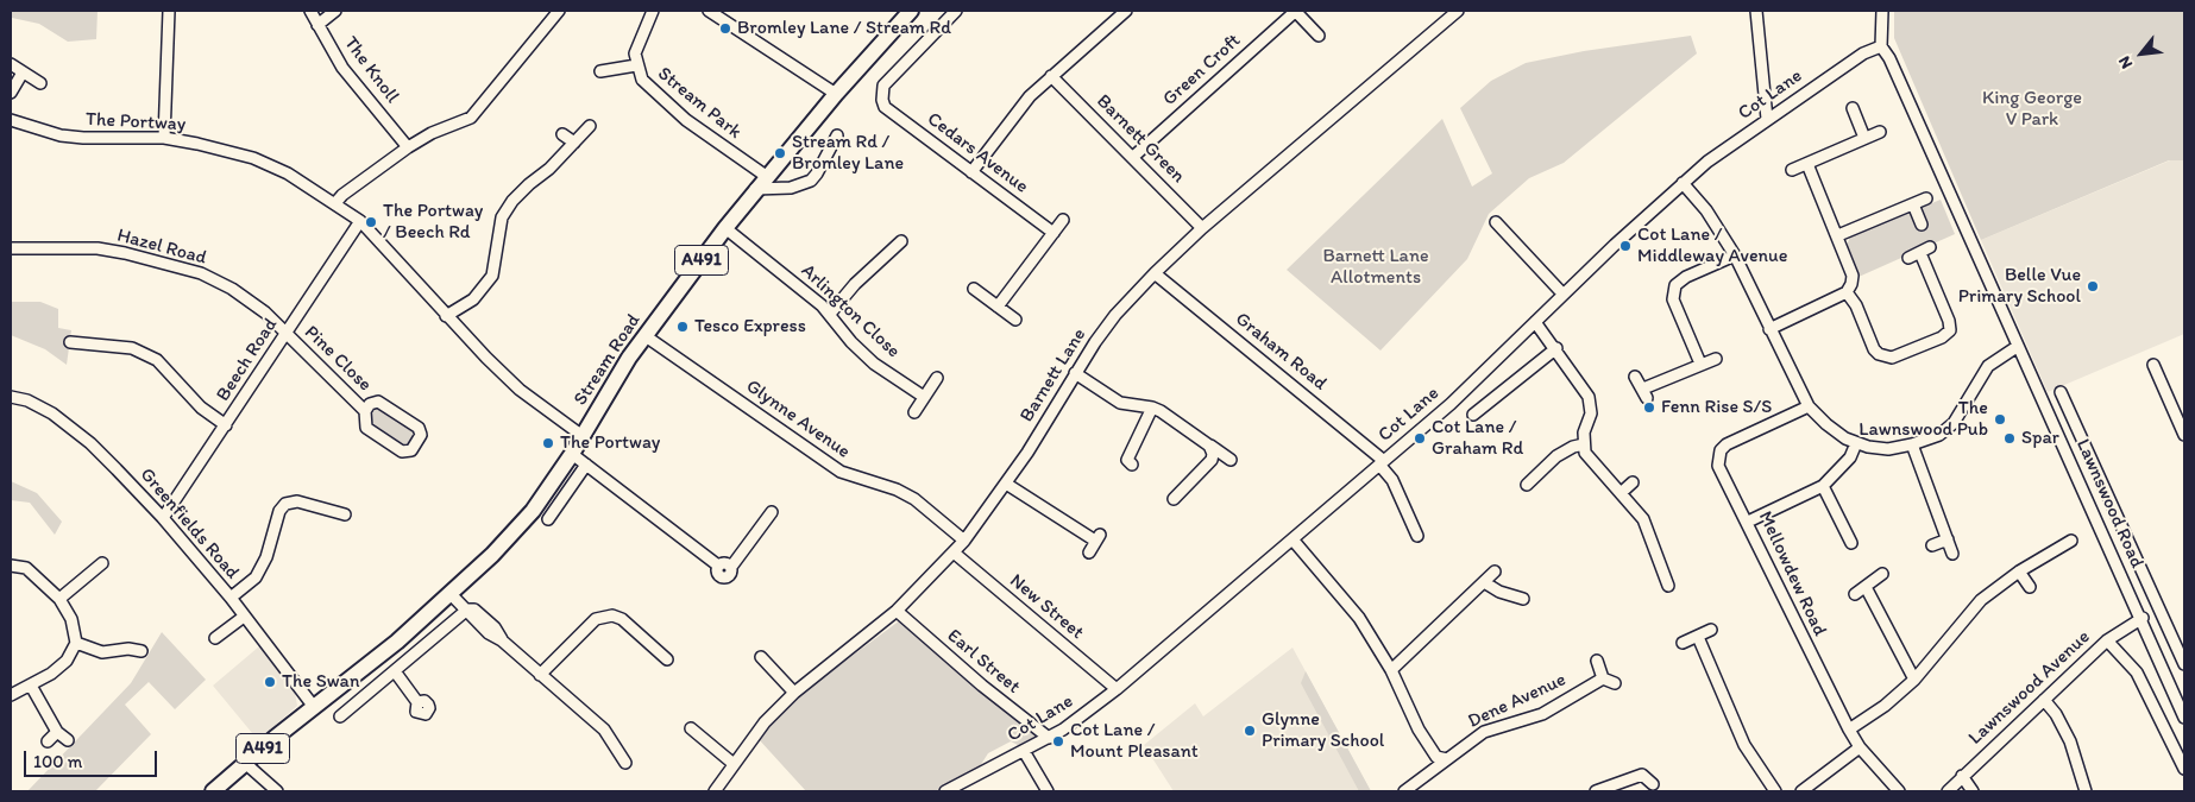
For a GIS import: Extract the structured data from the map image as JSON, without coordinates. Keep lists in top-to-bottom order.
{
  "streets": {
    "highway": ["A491", "Stream Road"],
    "street": [
      "The Knoll",
      "Green Croft",
      "Cot Lane",
      "Stream Park",
      "The Portway",
      "Barnett Green",
      "Cedars Avenue",
      "Hazel Road",
      "Arlington Close",
      "Graham Road",
      "Pine Close",
      "Beech Road",
      "Barnett Lane",
      "Glynne Avenue",
      "Lawnswood Road",
      "Greenfields Road",
      "Mellowdew Road",
      "New Street",
      "Earl Street",
      "Lawnswood Avenue",
      "Dene Avenue"
    ]
  },
  "crossings": [
    ["Green Croft", "Barnett Green"],
    ["Cot Lane", "Graham Road"],
    ["Cot Lane", "Lawnswood Road"],
    ["Cot Lane", "New Street"],
    ["Cot Lane", "Earl Street"],
    ["Stream Park", "Stream Road"],
    ["The Portway", "Beech Road"],
    ["The Portway", "Stream Road"],
    ["Barnett Green", "Barnett Lane"],
    ["Hazel Road", "Pine Close"],
    ["Hazel Road", "Beech Road"],
    ["A491", "Stream Road"],
    ["A491", "Greenfields Road"],
    ["Arlington Close", "Stream Road"],
    ["Graham Road", "Barnett Lane"],
    ["Pine Close", "Beech Road"],
    ["Beech Road", "Greenfields Road"],
    ["Stream Road", "Glynne Avenue"],
    ["Stream Road", "Greenfields Road"],
    ["Barnett Lane", "Glynne Avenue"],
    ["Barnett Lane", "New Street"],
    ["Barnett Lane", "Earl Street"],
    ["Lawnswood Road", "Lawnswood Avenue"]
  ],
  "parks": ["King George V Park", "Barnett Lane Allotments"],
  "places": [
    "Bromley Lane / Stream Rd",
    "Stream Rd / Bromley Lane",
    "The Portway / Beech Rd",
    "Cot Lane / Middleway Avenue",
    "Belle Vue Primary School",
    "Tesco Express",
    "Fenn Rise S/S",
    "The Lawnswood Pub",
    "Cot Lane / Graham Rd",
    "Spar",
    "The Portway",
    "The Swan",
    "Glynne Primary School",
    "Cot Lane / Mount Pleasant"
  ],
  "scale_bar": "100 m",
  "north": "bottom left"
}
